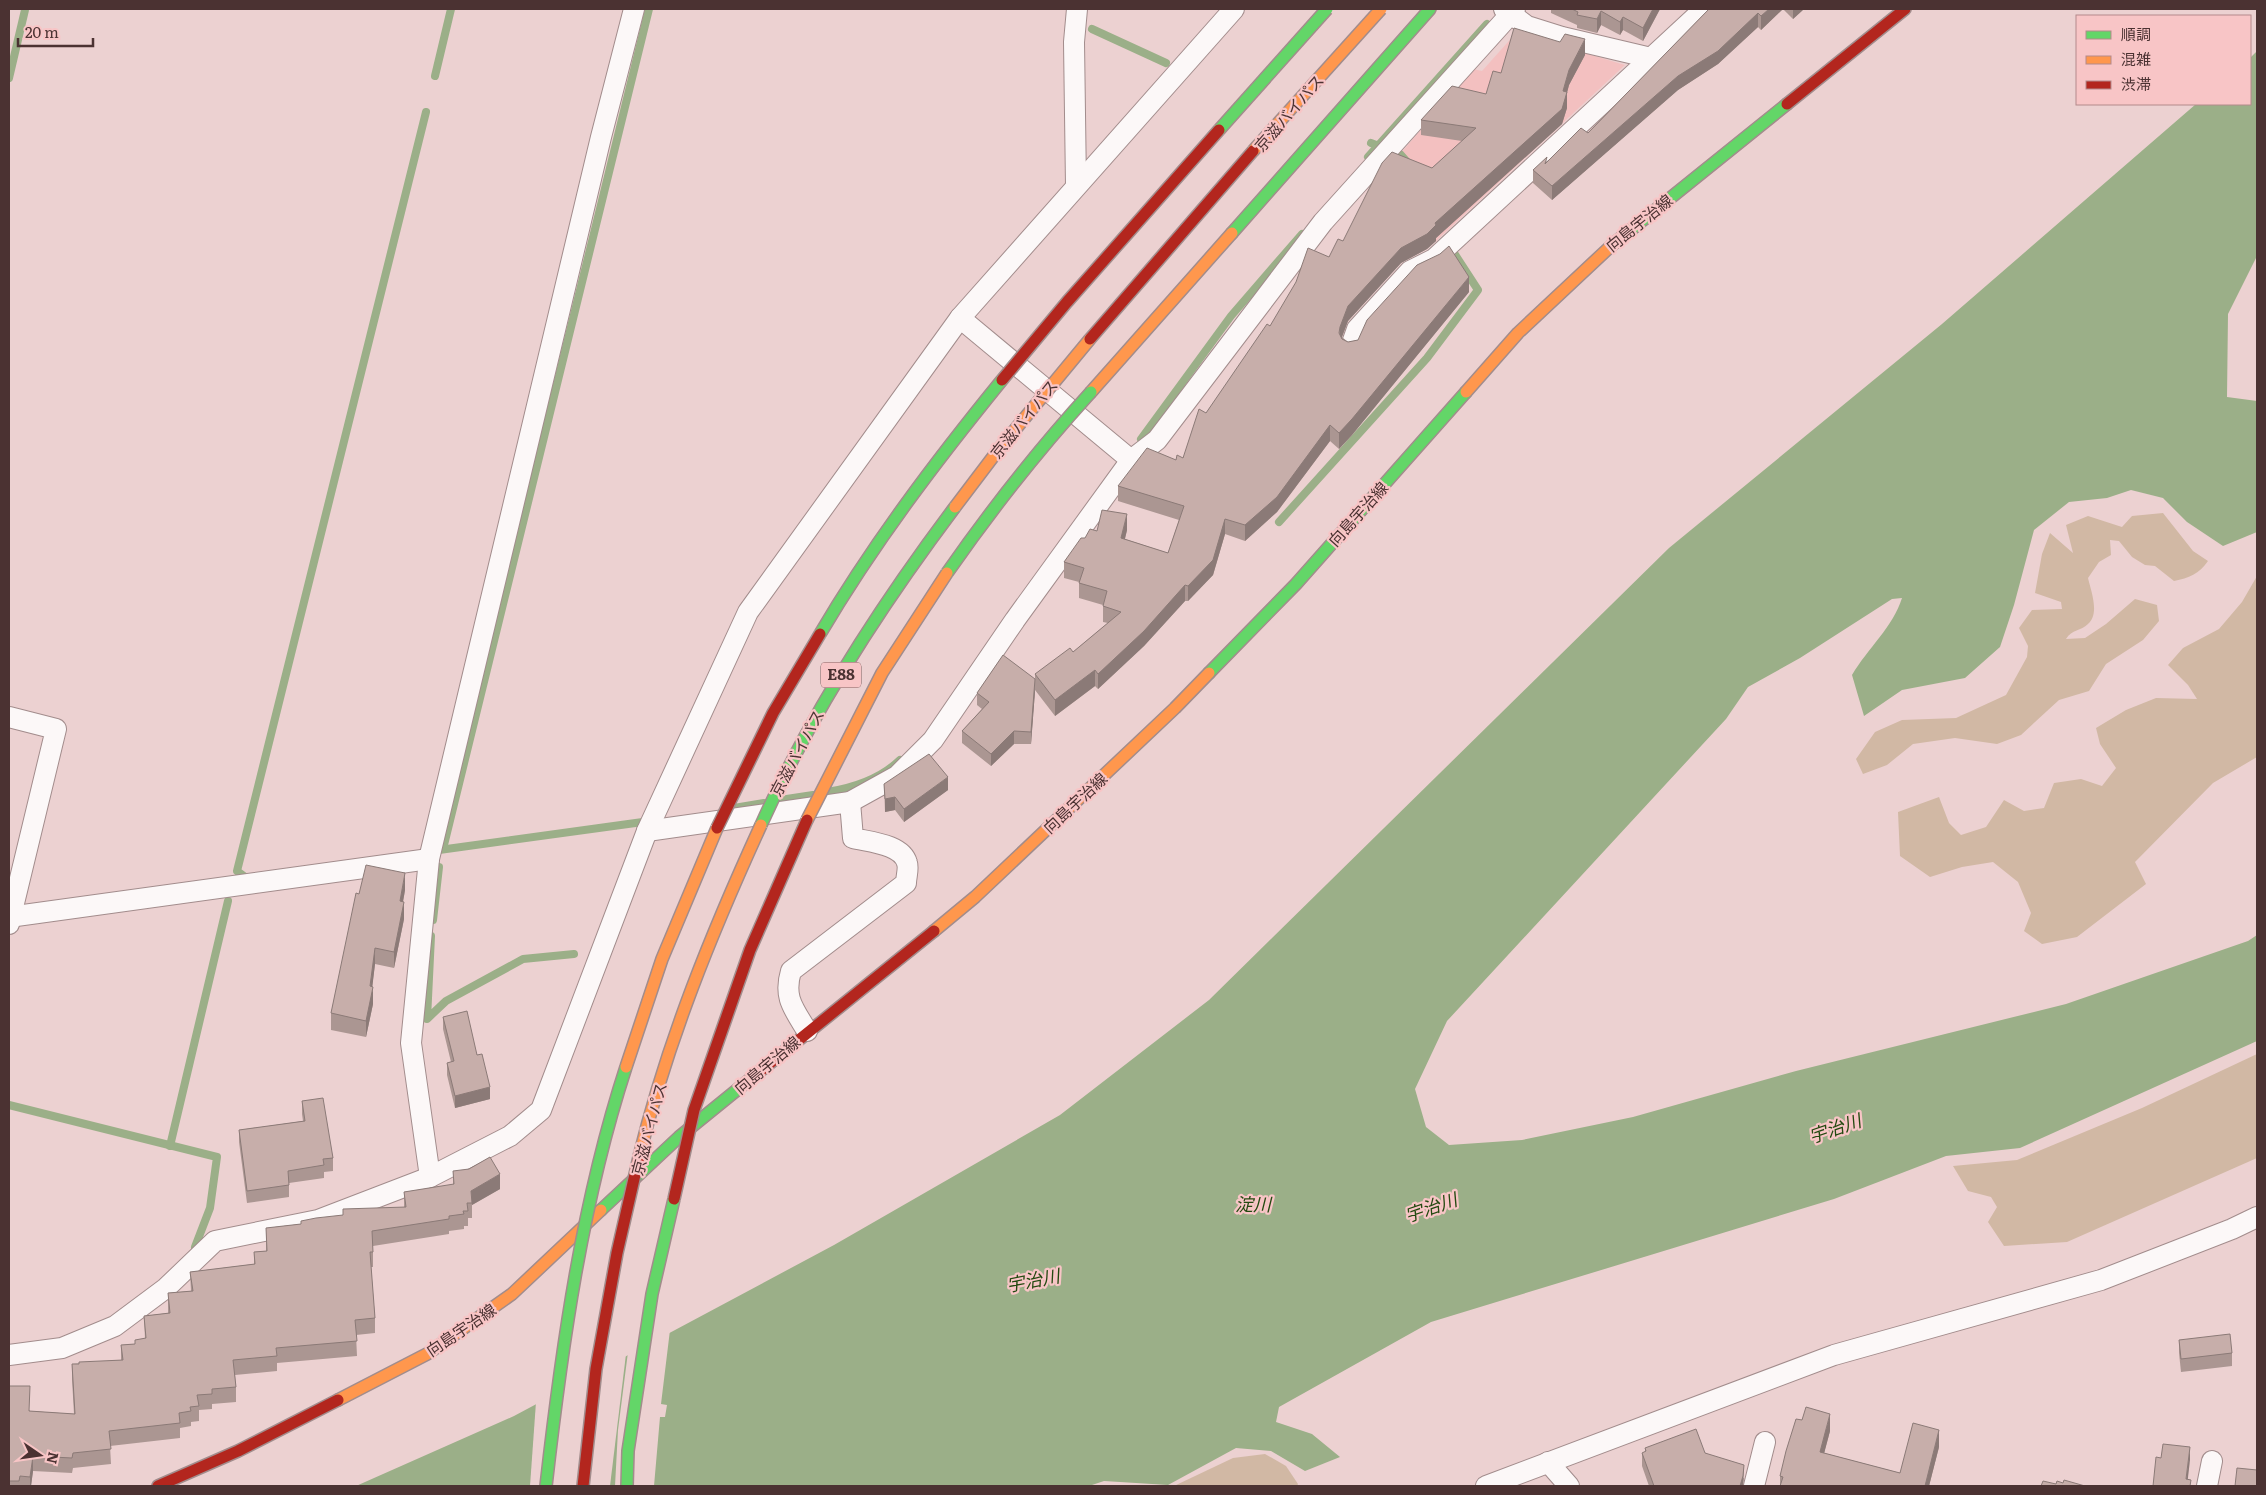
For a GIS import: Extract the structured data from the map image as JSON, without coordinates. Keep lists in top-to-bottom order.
{
  "streets": {
    "main road": ["京滋バイパス", "向島宇治線", "E88"]
  },
  "water": ["宇治川", "淀川"],
  "legend": ["順調", "混雑", "渋滞"],
  "scale_bar": "20 m",
  "north": "right"
}
